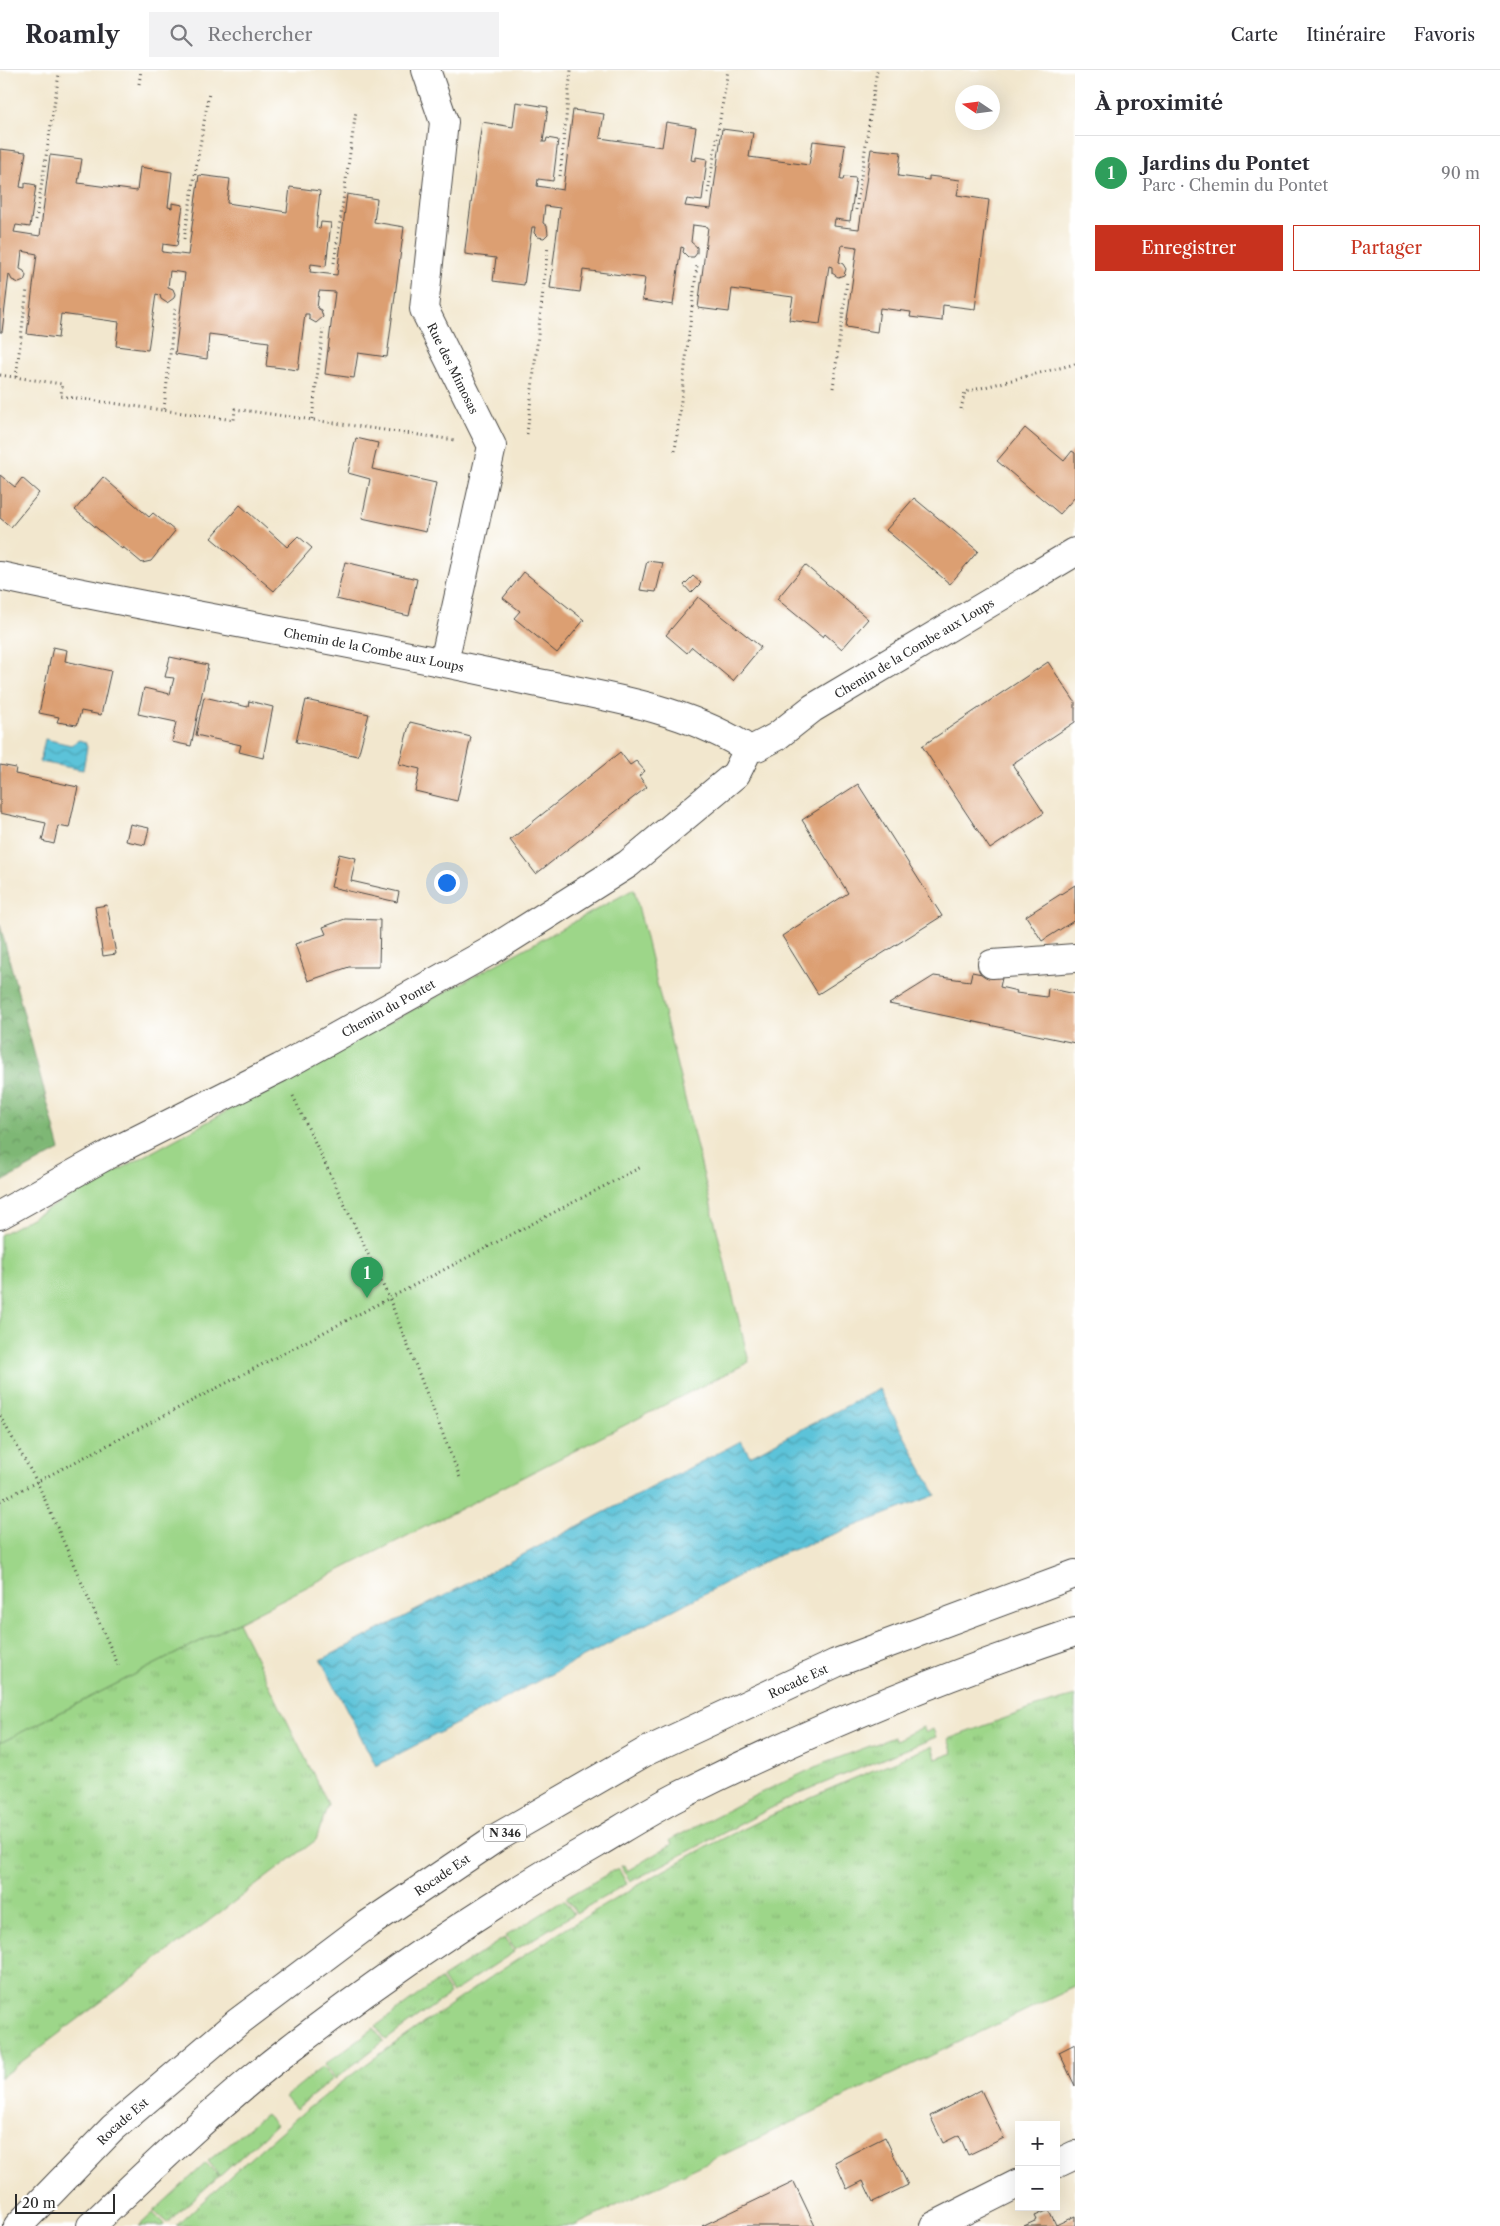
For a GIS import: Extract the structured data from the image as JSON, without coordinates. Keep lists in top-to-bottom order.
{
  "streets": {
    "main road": [
      "Rue des Mimosas",
      "Chemin de la Combe aux Loups",
      "Chemin du Pontet",
      "Rocade Est",
      "N 346"
    ]
  },
  "crossings": [
    ["Chemin de la Combe aux Loups", "Chemin du Pontet"]
  ],
  "scale_bar": "20 m",
  "north": "left",
  "page": {
    "header": "Roamly",
    "search": "Rechercher",
    "nav": ["Carte", "Itinéraire", "Favoris"],
    "heading": "À proximité",
    "list": [
      {
        "mark": "1",
        "name": "Jardins du Pontet",
        "note": "Parc · Chemin du Pontet",
        "value": "90 m"
      }
    ],
    "buttons": ["Enregistrer", "Partager"],
    "pins": "1",
    "map_buttons": ["+", "−"],
    "scale": "20 m"
  }
}
